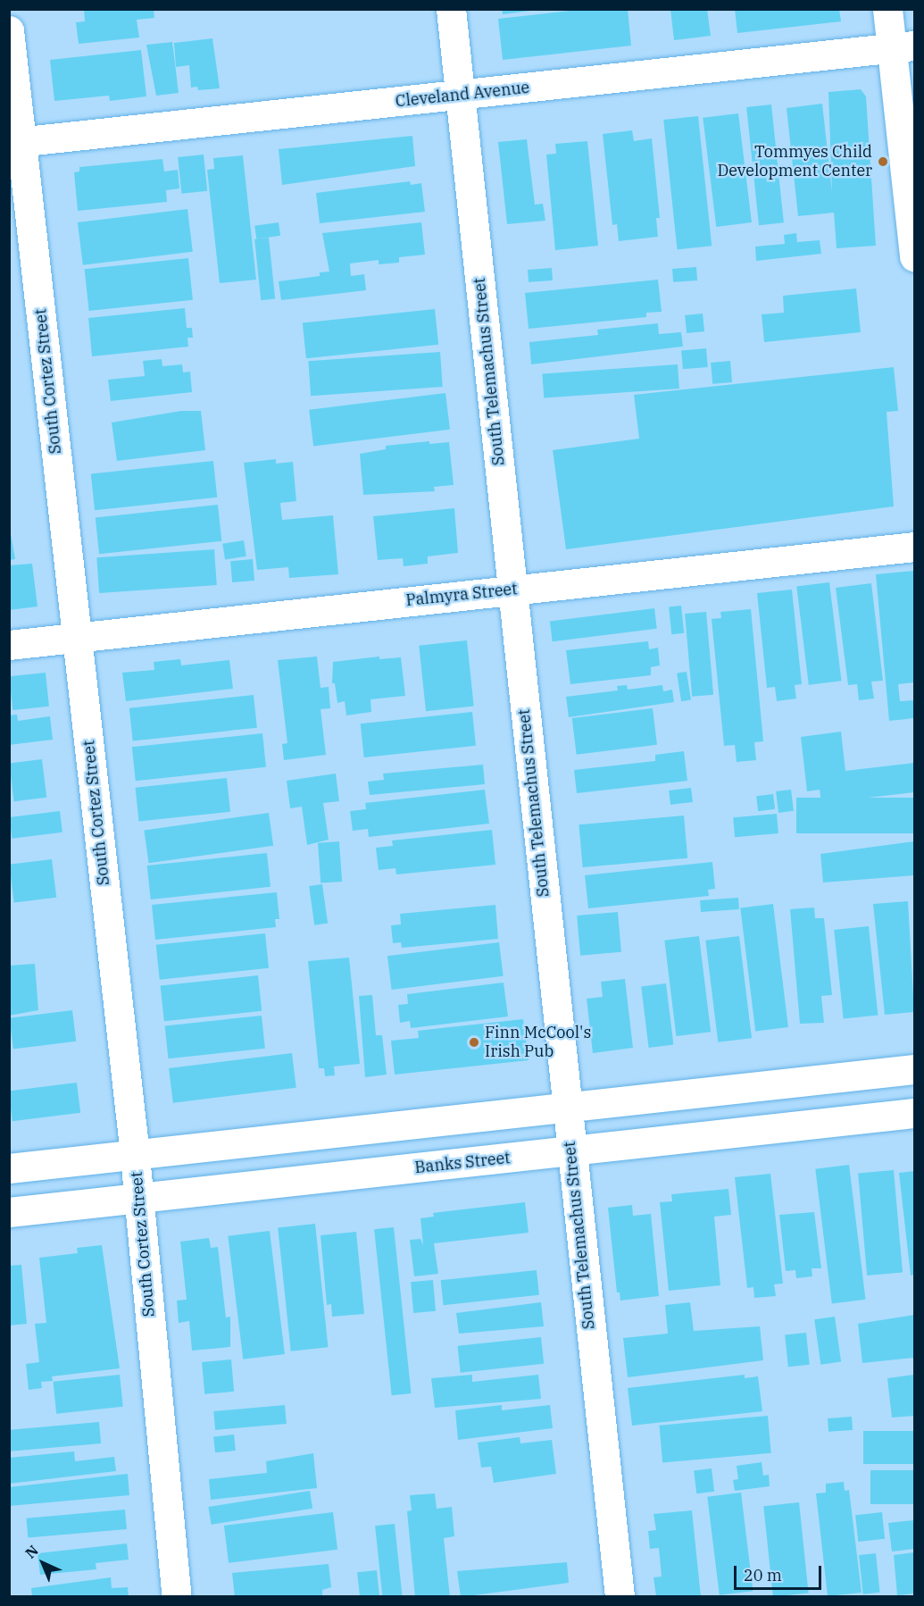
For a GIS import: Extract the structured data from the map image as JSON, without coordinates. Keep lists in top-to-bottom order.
{
  "streets": {
    "street": [
      "Cleveland Avenue",
      "South Telemachus Street",
      "South Cortez Street",
      "Palmyra Street",
      "Banks Street"
    ]
  },
  "crossings": [
    ["Cleveland Avenue", "South Telemachus Street"],
    ["Cleveland Avenue", "South Cortez Street"],
    ["South Telemachus Street", "Palmyra Street"],
    ["South Telemachus Street", "Banks Street"],
    ["South Cortez Street", "Palmyra Street"],
    ["South Cortez Street", "Banks Street"]
  ],
  "places": ["Tommyes Child Development Center", "Finn McCool's Irish Pub"],
  "scale_bar": "20 m",
  "north": "top left"
}
